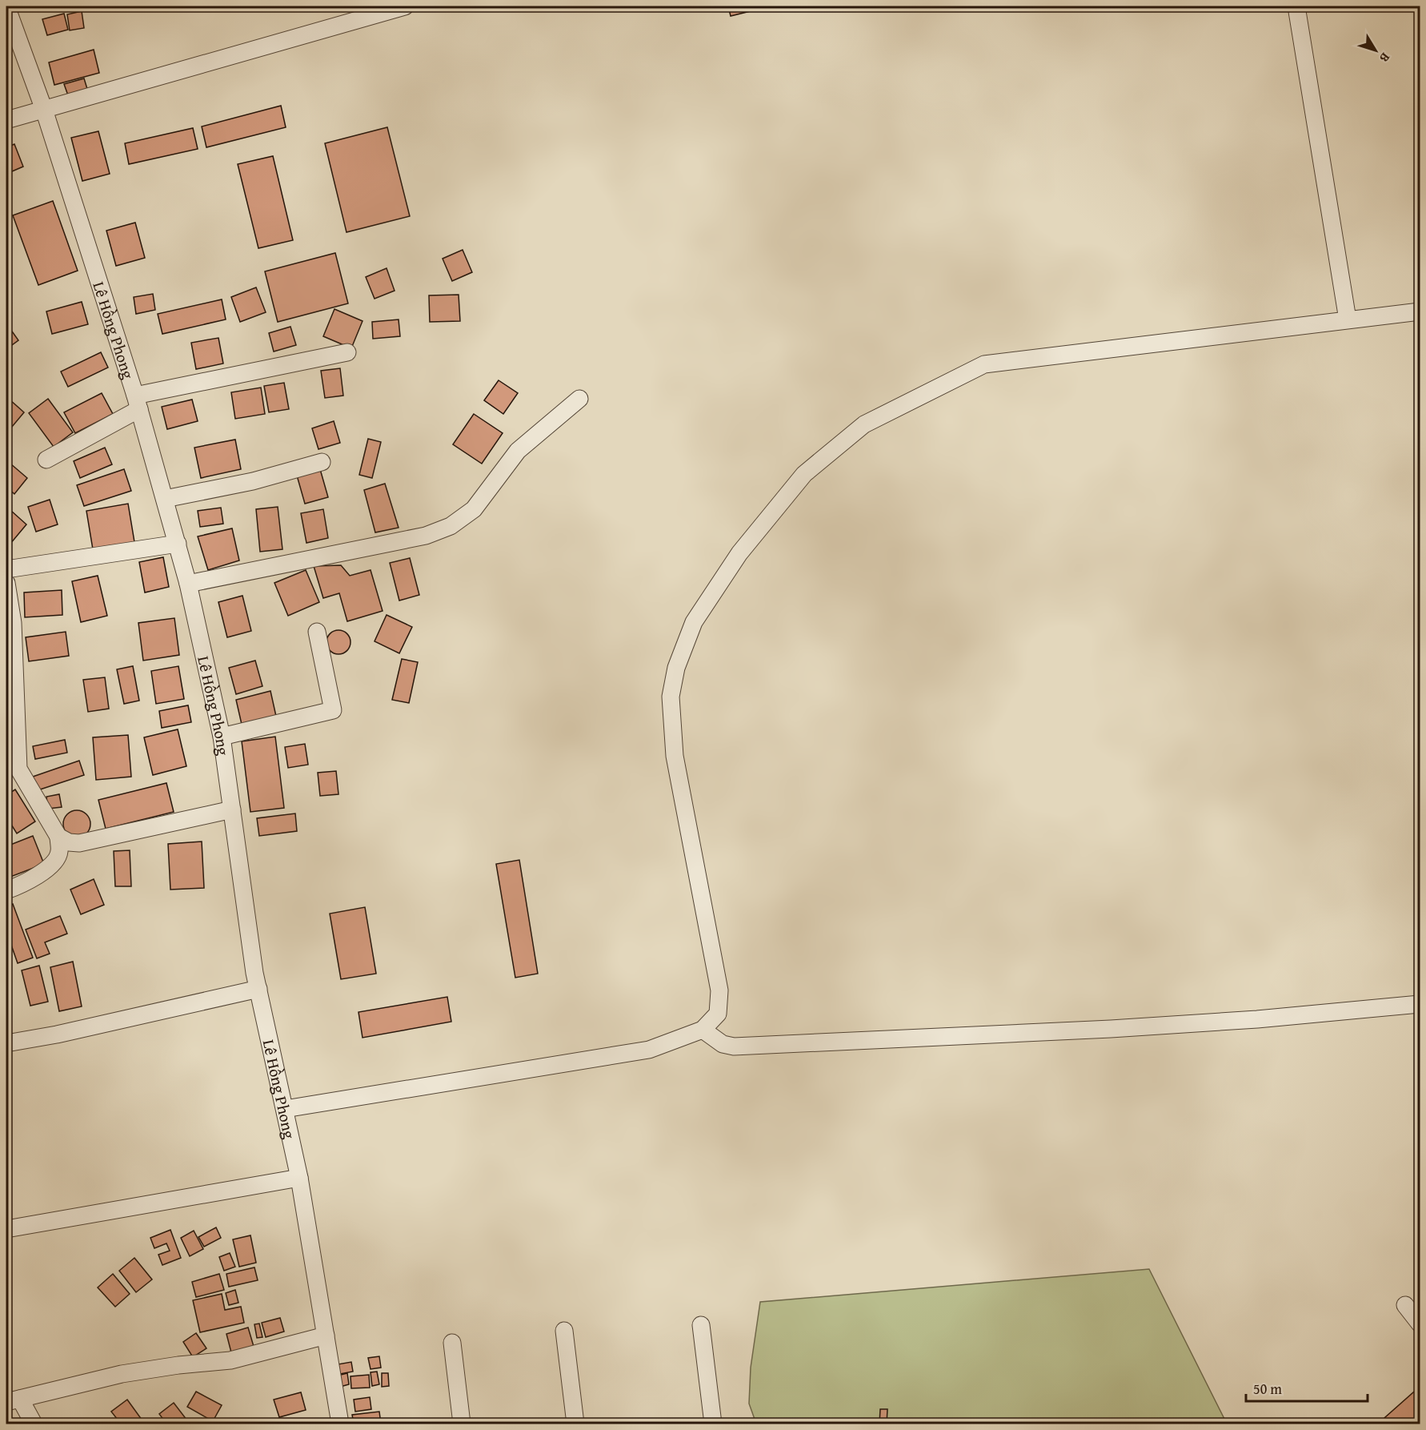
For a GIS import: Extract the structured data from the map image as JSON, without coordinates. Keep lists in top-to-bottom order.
{
  "streets": {
    "street": ["Lê Hồng Phong"]
  },
  "scale_bar": "50 m",
  "north": "bottom right"
}
